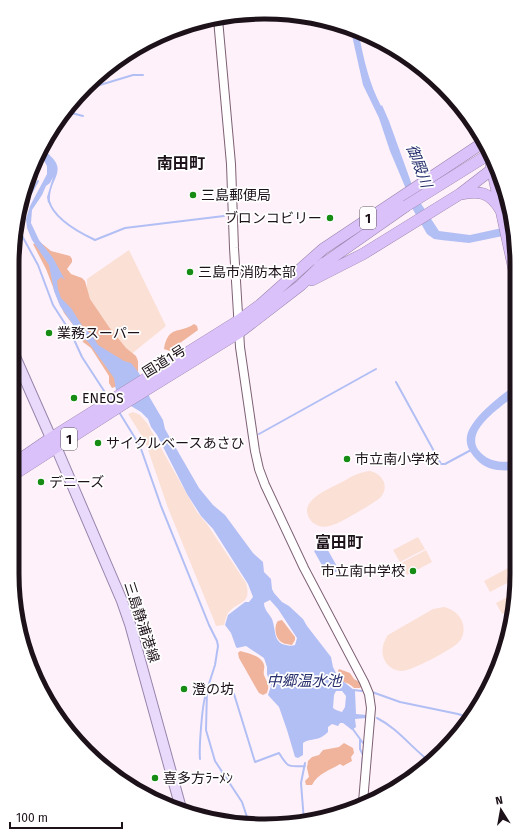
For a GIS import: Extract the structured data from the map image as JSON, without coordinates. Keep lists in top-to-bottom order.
{
  "streets": {
    "highway": ["1", "国道1号"],
    "main road": ["三島静浦港線"]
  },
  "crossings": [
    ["1", "国道1号"],
    ["国道1号", "三島静浦港線"]
  ],
  "districts": ["南田町", "富田町"],
  "water": ["御殿川", "中郷温水池"],
  "places": [
    "三島郵便局",
    "ブロンコビリー",
    "三島市消防本部",
    "業務スーパー",
    "ENEOS",
    "サイクルベースあさひ",
    "市立南小学校",
    "デニーズ",
    "市立南中学校",
    "澄の坊",
    "喜多方ﾗｰﾒﾝ"
  ],
  "scale_bar": "100 m",
  "north": "top"
}
